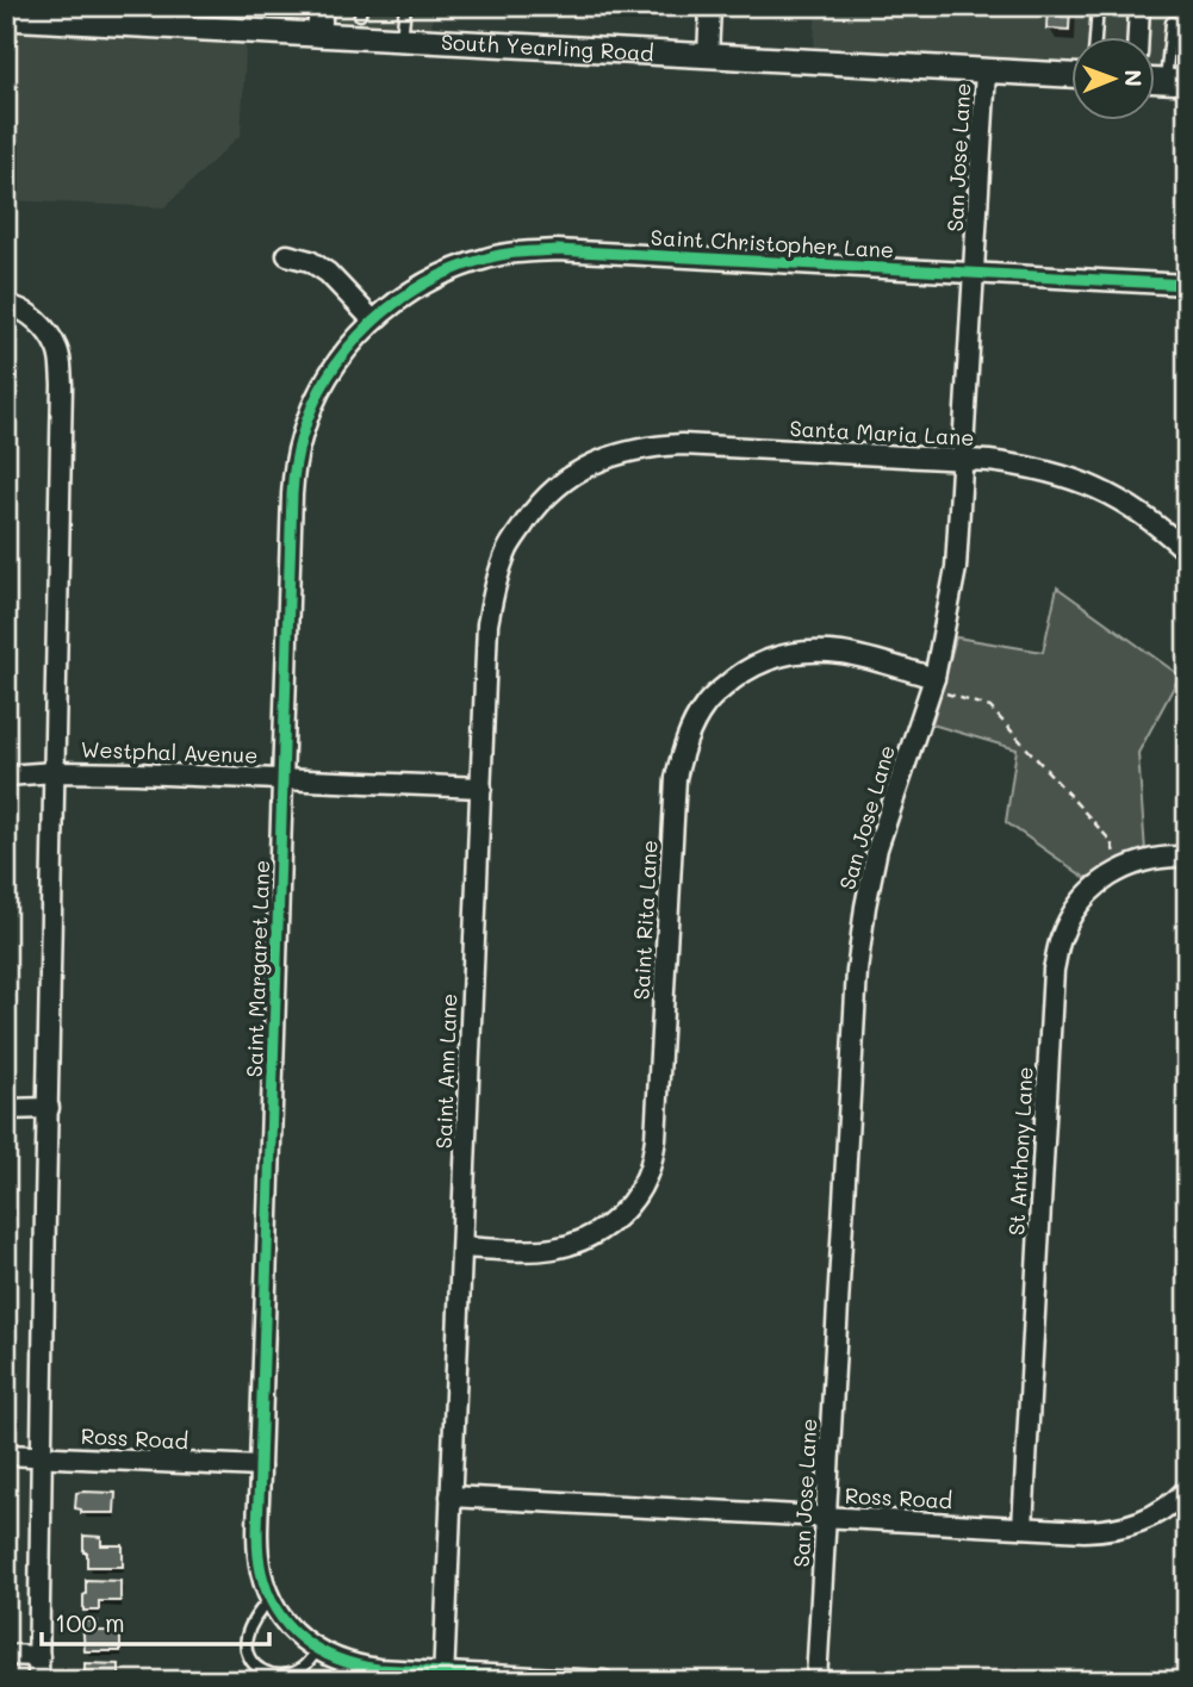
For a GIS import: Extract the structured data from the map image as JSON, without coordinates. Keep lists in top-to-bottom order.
{
  "streets": {
    "street": [
      "South Yearling Road",
      "San Jose Lane",
      "Saint Christopher Lane",
      "Santa Maria Lane",
      "Westphal Avenue",
      "Saint Rita Lane",
      "Saint Margaret Lane",
      "Saint Ann Lane",
      "St Anthony Lane",
      "Ross Road"
    ]
  },
  "crossings": [
    ["South Yearling Road", "San Jose Lane"],
    ["San Jose Lane", "Saint Christopher Lane"],
    ["San Jose Lane", "Santa Maria Lane"],
    ["San Jose Lane", "Saint Rita Lane"],
    ["San Jose Lane", "Ross Road"],
    ["Saint Christopher Lane", "Saint Margaret Lane"],
    ["Santa Maria Lane", "Saint Ann Lane"],
    ["Westphal Avenue", "Saint Margaret Lane"],
    ["Westphal Avenue", "Saint Ann Lane"],
    ["Saint Rita Lane", "Saint Ann Lane"],
    ["Saint Margaret Lane", "Saint Ann Lane"],
    ["Saint Margaret Lane", "Ross Road"],
    ["Saint Ann Lane", "Ross Road"],
    ["St Anthony Lane", "Ross Road"]
  ],
  "scale_bar": "100 m",
  "north": "right"
}
